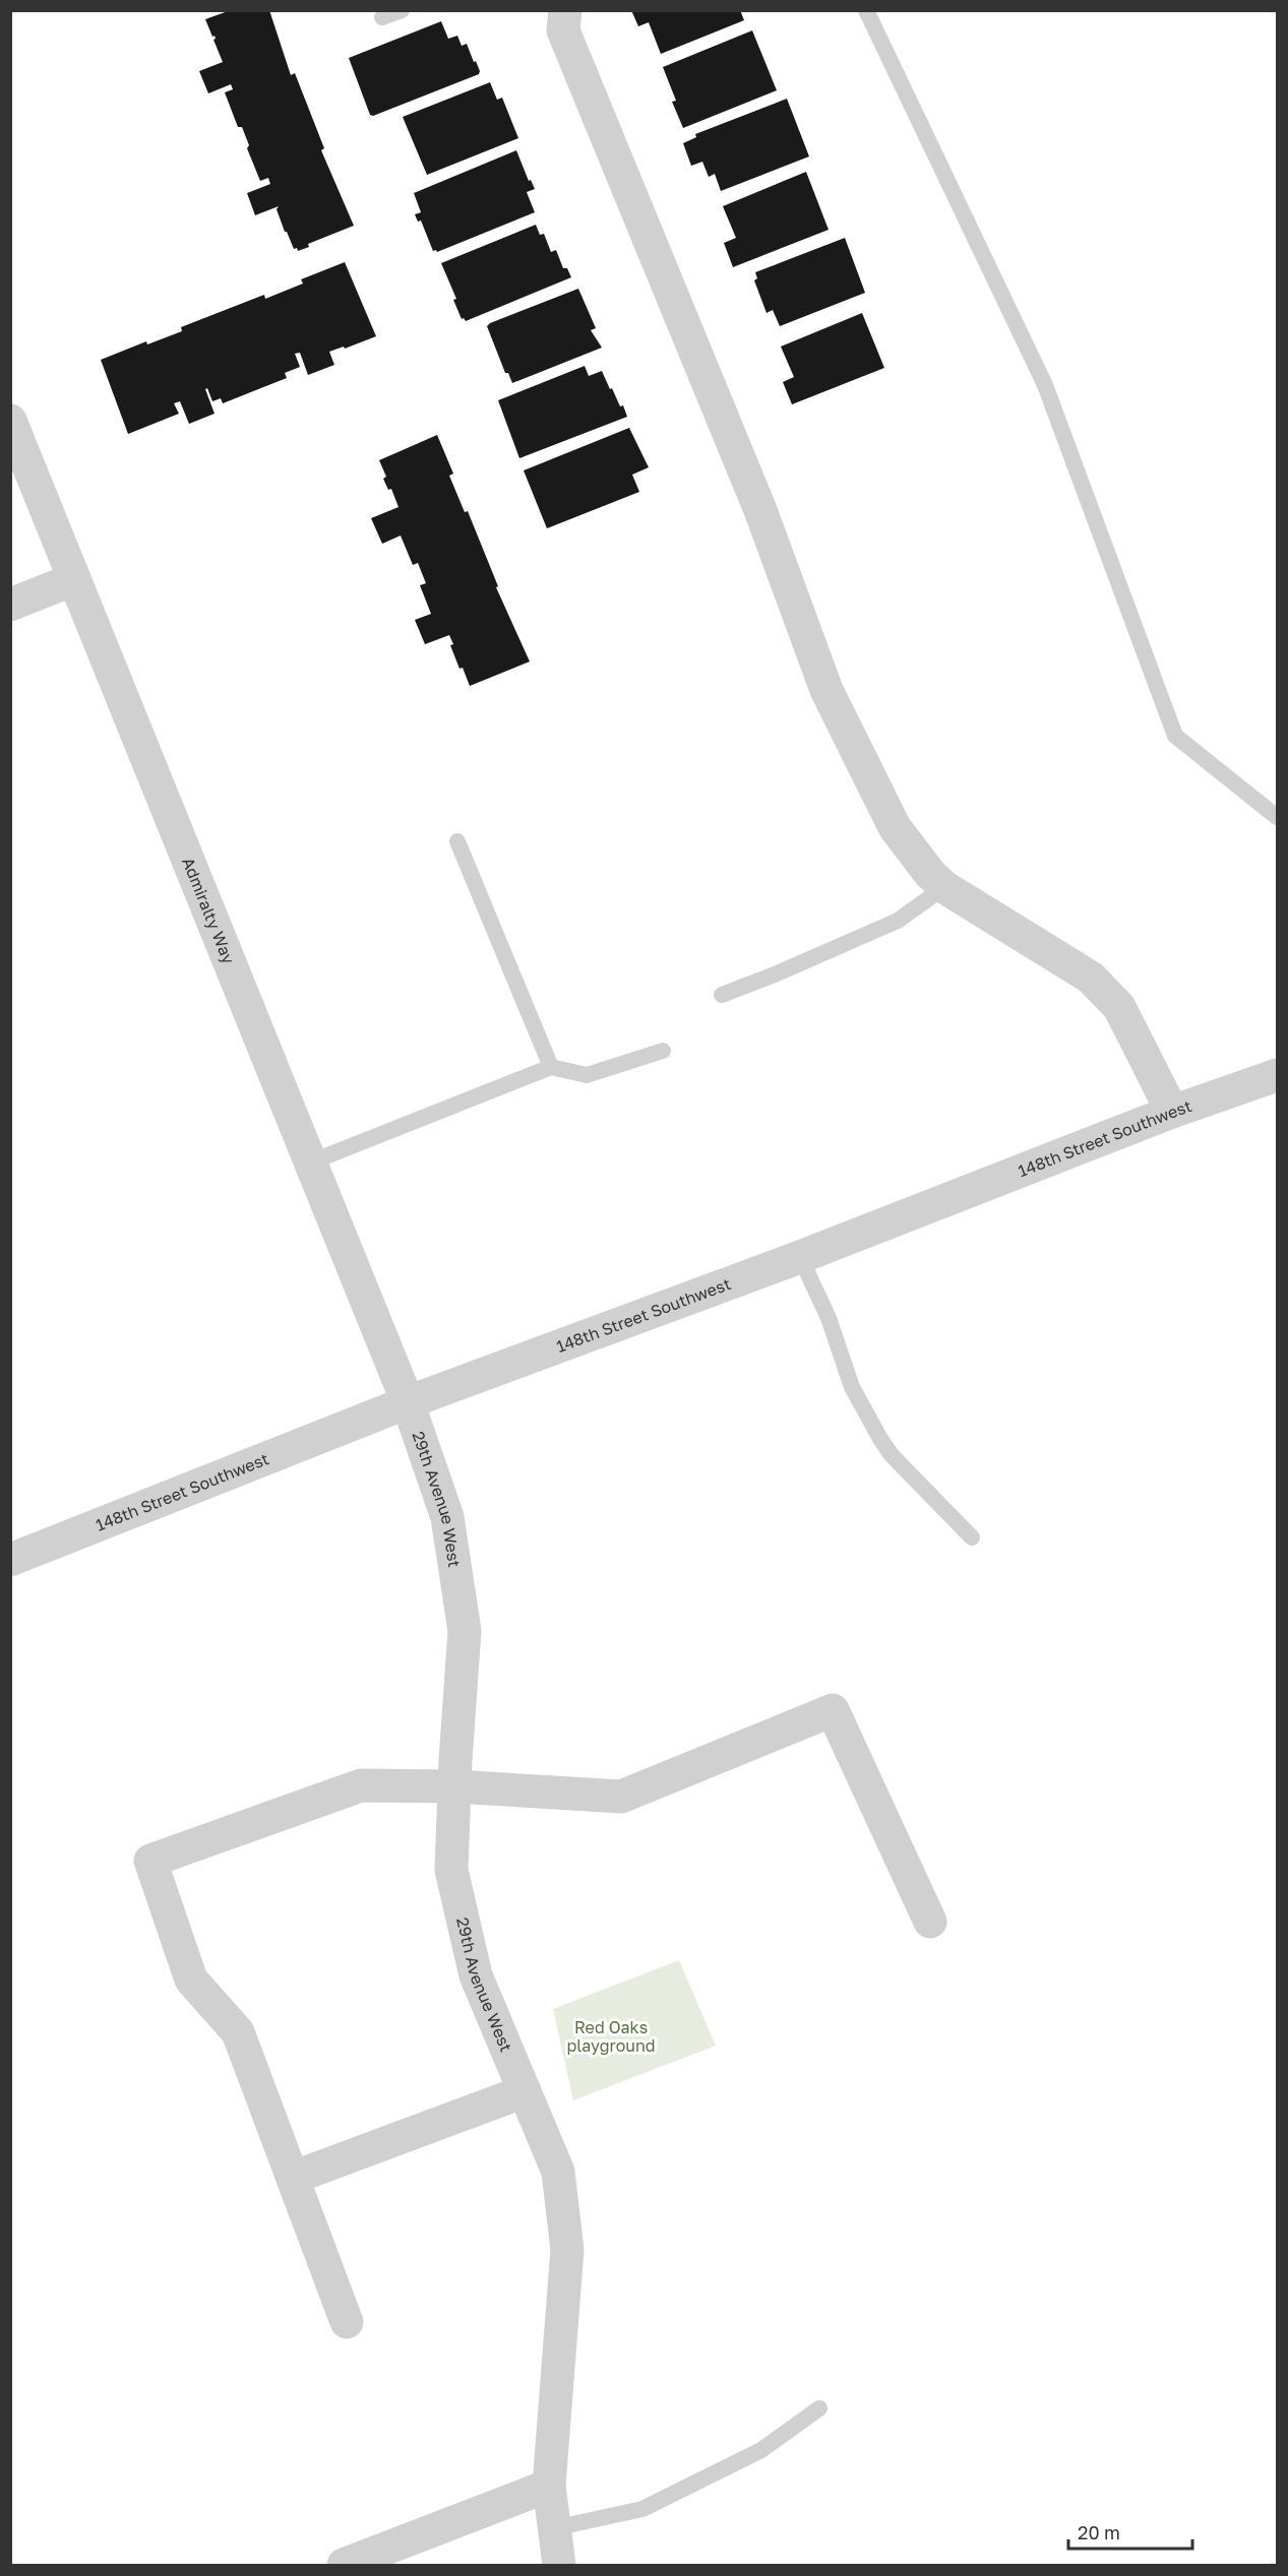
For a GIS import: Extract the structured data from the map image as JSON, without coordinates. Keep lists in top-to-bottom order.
{
  "streets": {
    "street": ["Admiralty Way", "148th Street Southwest", "29th Avenue West"]
  },
  "crossings": [
    ["Admiralty Way", "148th Street Southwest"],
    ["Admiralty Way", "29th Avenue West"],
    ["148th Street Southwest", "29th Avenue West"]
  ],
  "parks": ["Red Oaks playground"],
  "scale_bar": "20 m"
}
